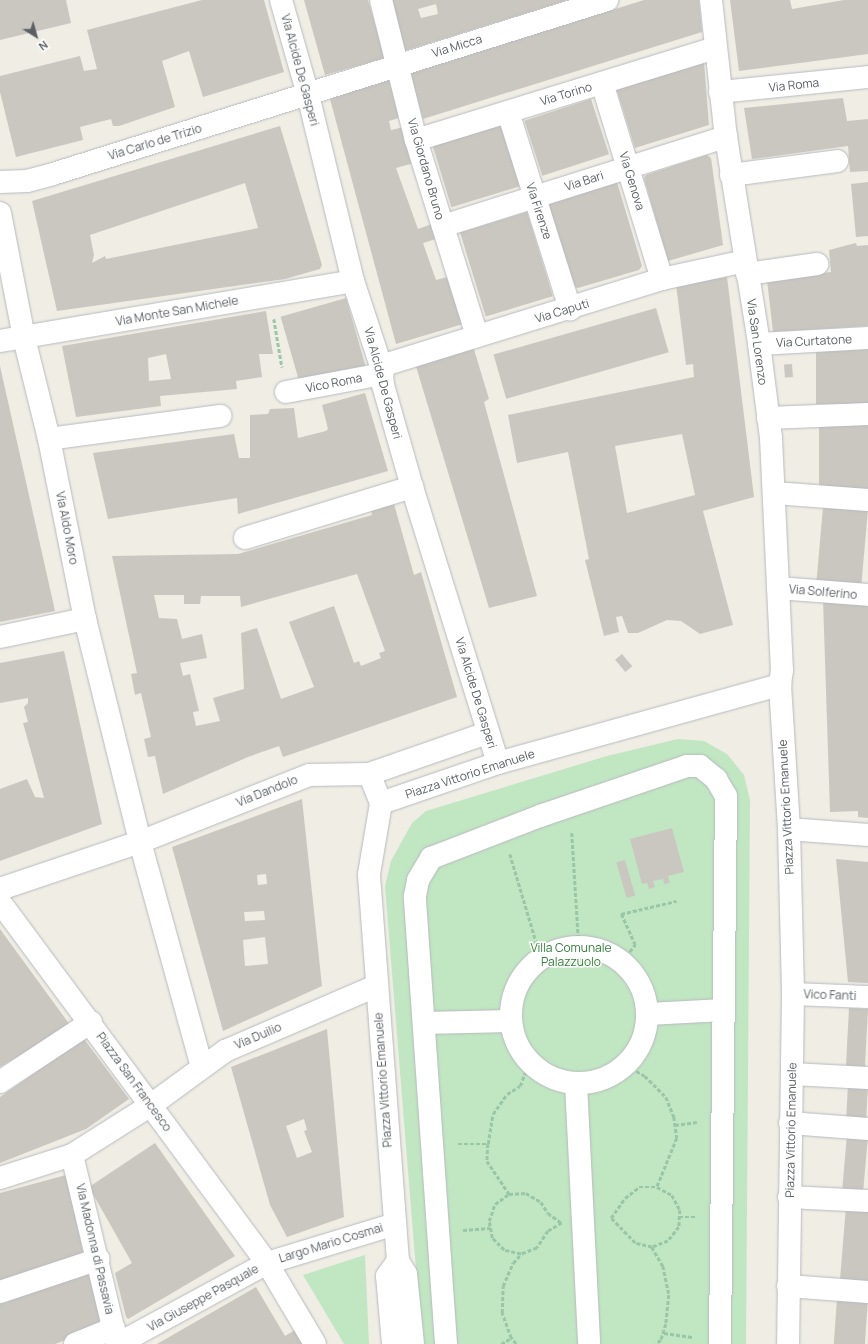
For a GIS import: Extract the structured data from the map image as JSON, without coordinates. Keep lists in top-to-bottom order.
{
  "streets": {
    "street": [
      "Via Micca",
      "Via Alcide De Gasperi",
      "Via Roma",
      "Via Torino",
      "Via Carlo de Trizio",
      "Via Giordano Bruno",
      "Via Bari",
      "Via Genova",
      "Via Firenze",
      "Via Monte San Michele",
      "Via Caputi",
      "Via Curtatone",
      "Via San Lorenzo",
      "Vico Roma",
      "Via Aldo Moro",
      "Via Solferino",
      "Piazza Vittorio Emanuele",
      "Via Dandolo",
      "Vico Fanti",
      "Via Duilio",
      "Piazza San Francesco",
      "Largo Mario Cosmai",
      "Via Madonna di Passavia",
      "Via Giuseppe Pasquale"
    ]
  },
  "crossings": [
    ["Via Micca", "Via Alcide De Gasperi"],
    ["Via Micca", "Via Carlo de Trizio"],
    ["Via Micca", "Via Giordano Bruno"],
    ["Via Alcide De Gasperi", "Via Carlo de Trizio"],
    ["Via Alcide De Gasperi", "Via Monte San Michele"],
    ["Via Alcide De Gasperi", "Via Caputi"],
    ["Via Alcide De Gasperi", "Vico Roma"],
    ["Via Alcide De Gasperi", "Piazza Vittorio Emanuele"],
    ["Via Roma", "Via San Lorenzo"],
    ["Via Torino", "Via Giordano Bruno"],
    ["Via Torino", "Via Genova"],
    ["Via Torino", "Via Firenze"],
    ["Via Torino", "Via San Lorenzo"],
    ["Via Giordano Bruno", "Via Bari"],
    ["Via Giordano Bruno", "Via Caputi"],
    ["Via Bari", "Via Genova"],
    ["Via Bari", "Via Firenze"],
    ["Via Bari", "Via San Lorenzo"],
    ["Via Genova", "Via Caputi"],
    ["Via Firenze", "Via Caputi"],
    ["Via Monte San Michele", "Via Aldo Moro"],
    ["Via Caputi", "Via San Lorenzo"],
    ["Via Caputi", "Vico Roma"],
    ["Via Curtatone", "Via San Lorenzo"],
    ["Via San Lorenzo", "Via Solferino"],
    ["Via San Lorenzo", "Piazza Vittorio Emanuele"],
    ["Via Aldo Moro", "Via Dandolo"],
    ["Piazza Vittorio Emanuele", "Vico Fanti"],
    ["Piazza Vittorio Emanuele", "Via Duilio"],
    ["Piazza Vittorio Emanuele", "Largo Mario Cosmai"],
    ["Via Duilio", "Piazza San Francesco"],
    ["Via Duilio", "Via Madonna di Passavia"],
    ["Piazza San Francesco", "Largo Mario Cosmai"],
    ["Piazza San Francesco", "Via Giuseppe Pasquale"],
    ["Largo Mario Cosmai", "Via Giuseppe Pasquale"],
    ["Via Madonna di Passavia", "Via Giuseppe Pasquale"]
  ],
  "parks": ["Villa Comunale Palazzuolo"],
  "north": "bottom right"
}
